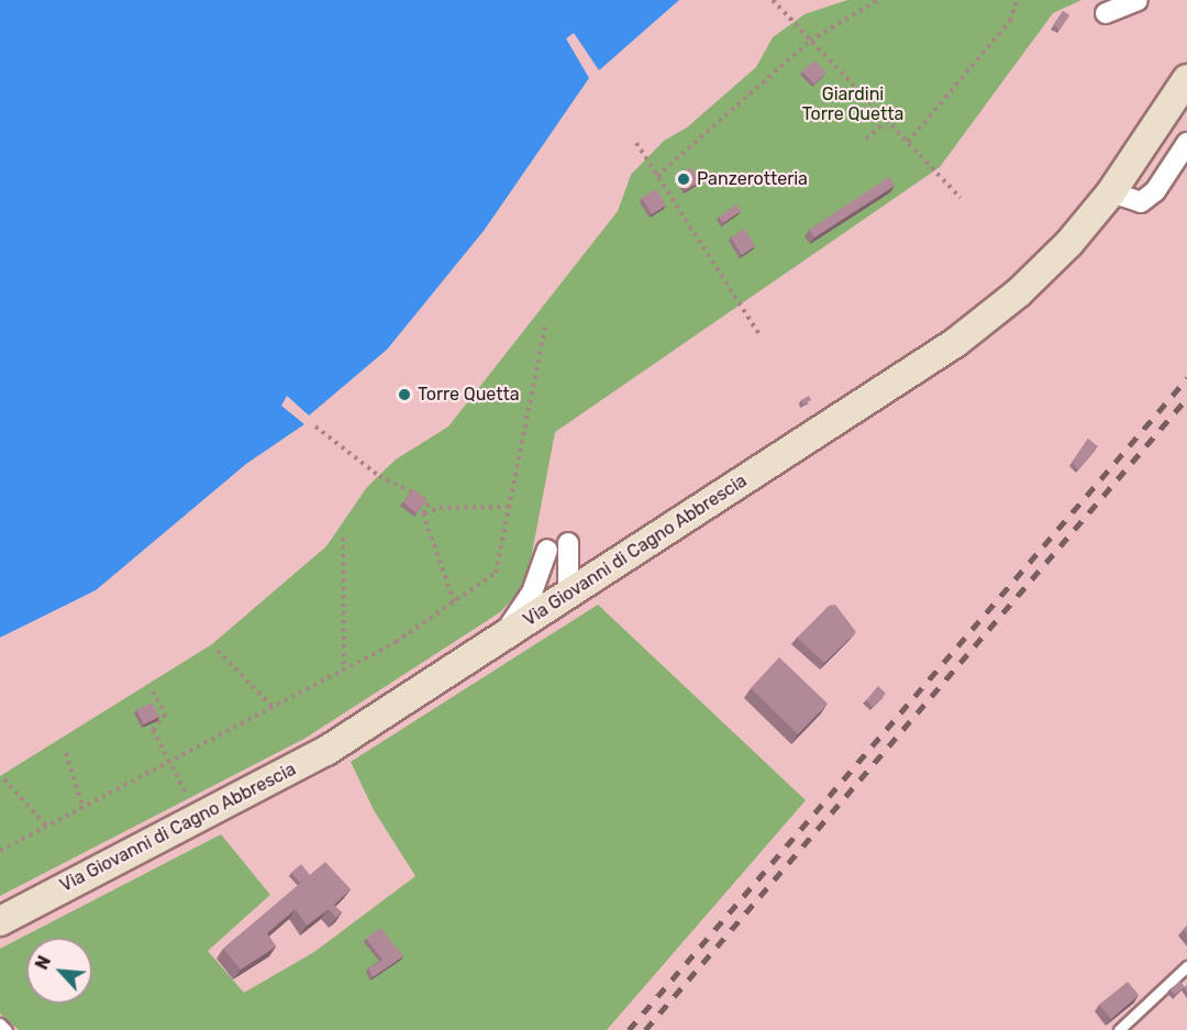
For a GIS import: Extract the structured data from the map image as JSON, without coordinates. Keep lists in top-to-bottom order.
{
  "streets": {
    "main road": ["Via Giovanni di Cagno Abbrescia"]
  },
  "parks": ["Giardini Torre Quetta"],
  "places": ["Panzerotteria", "Torre Quetta"],
  "north": "top left"
}
